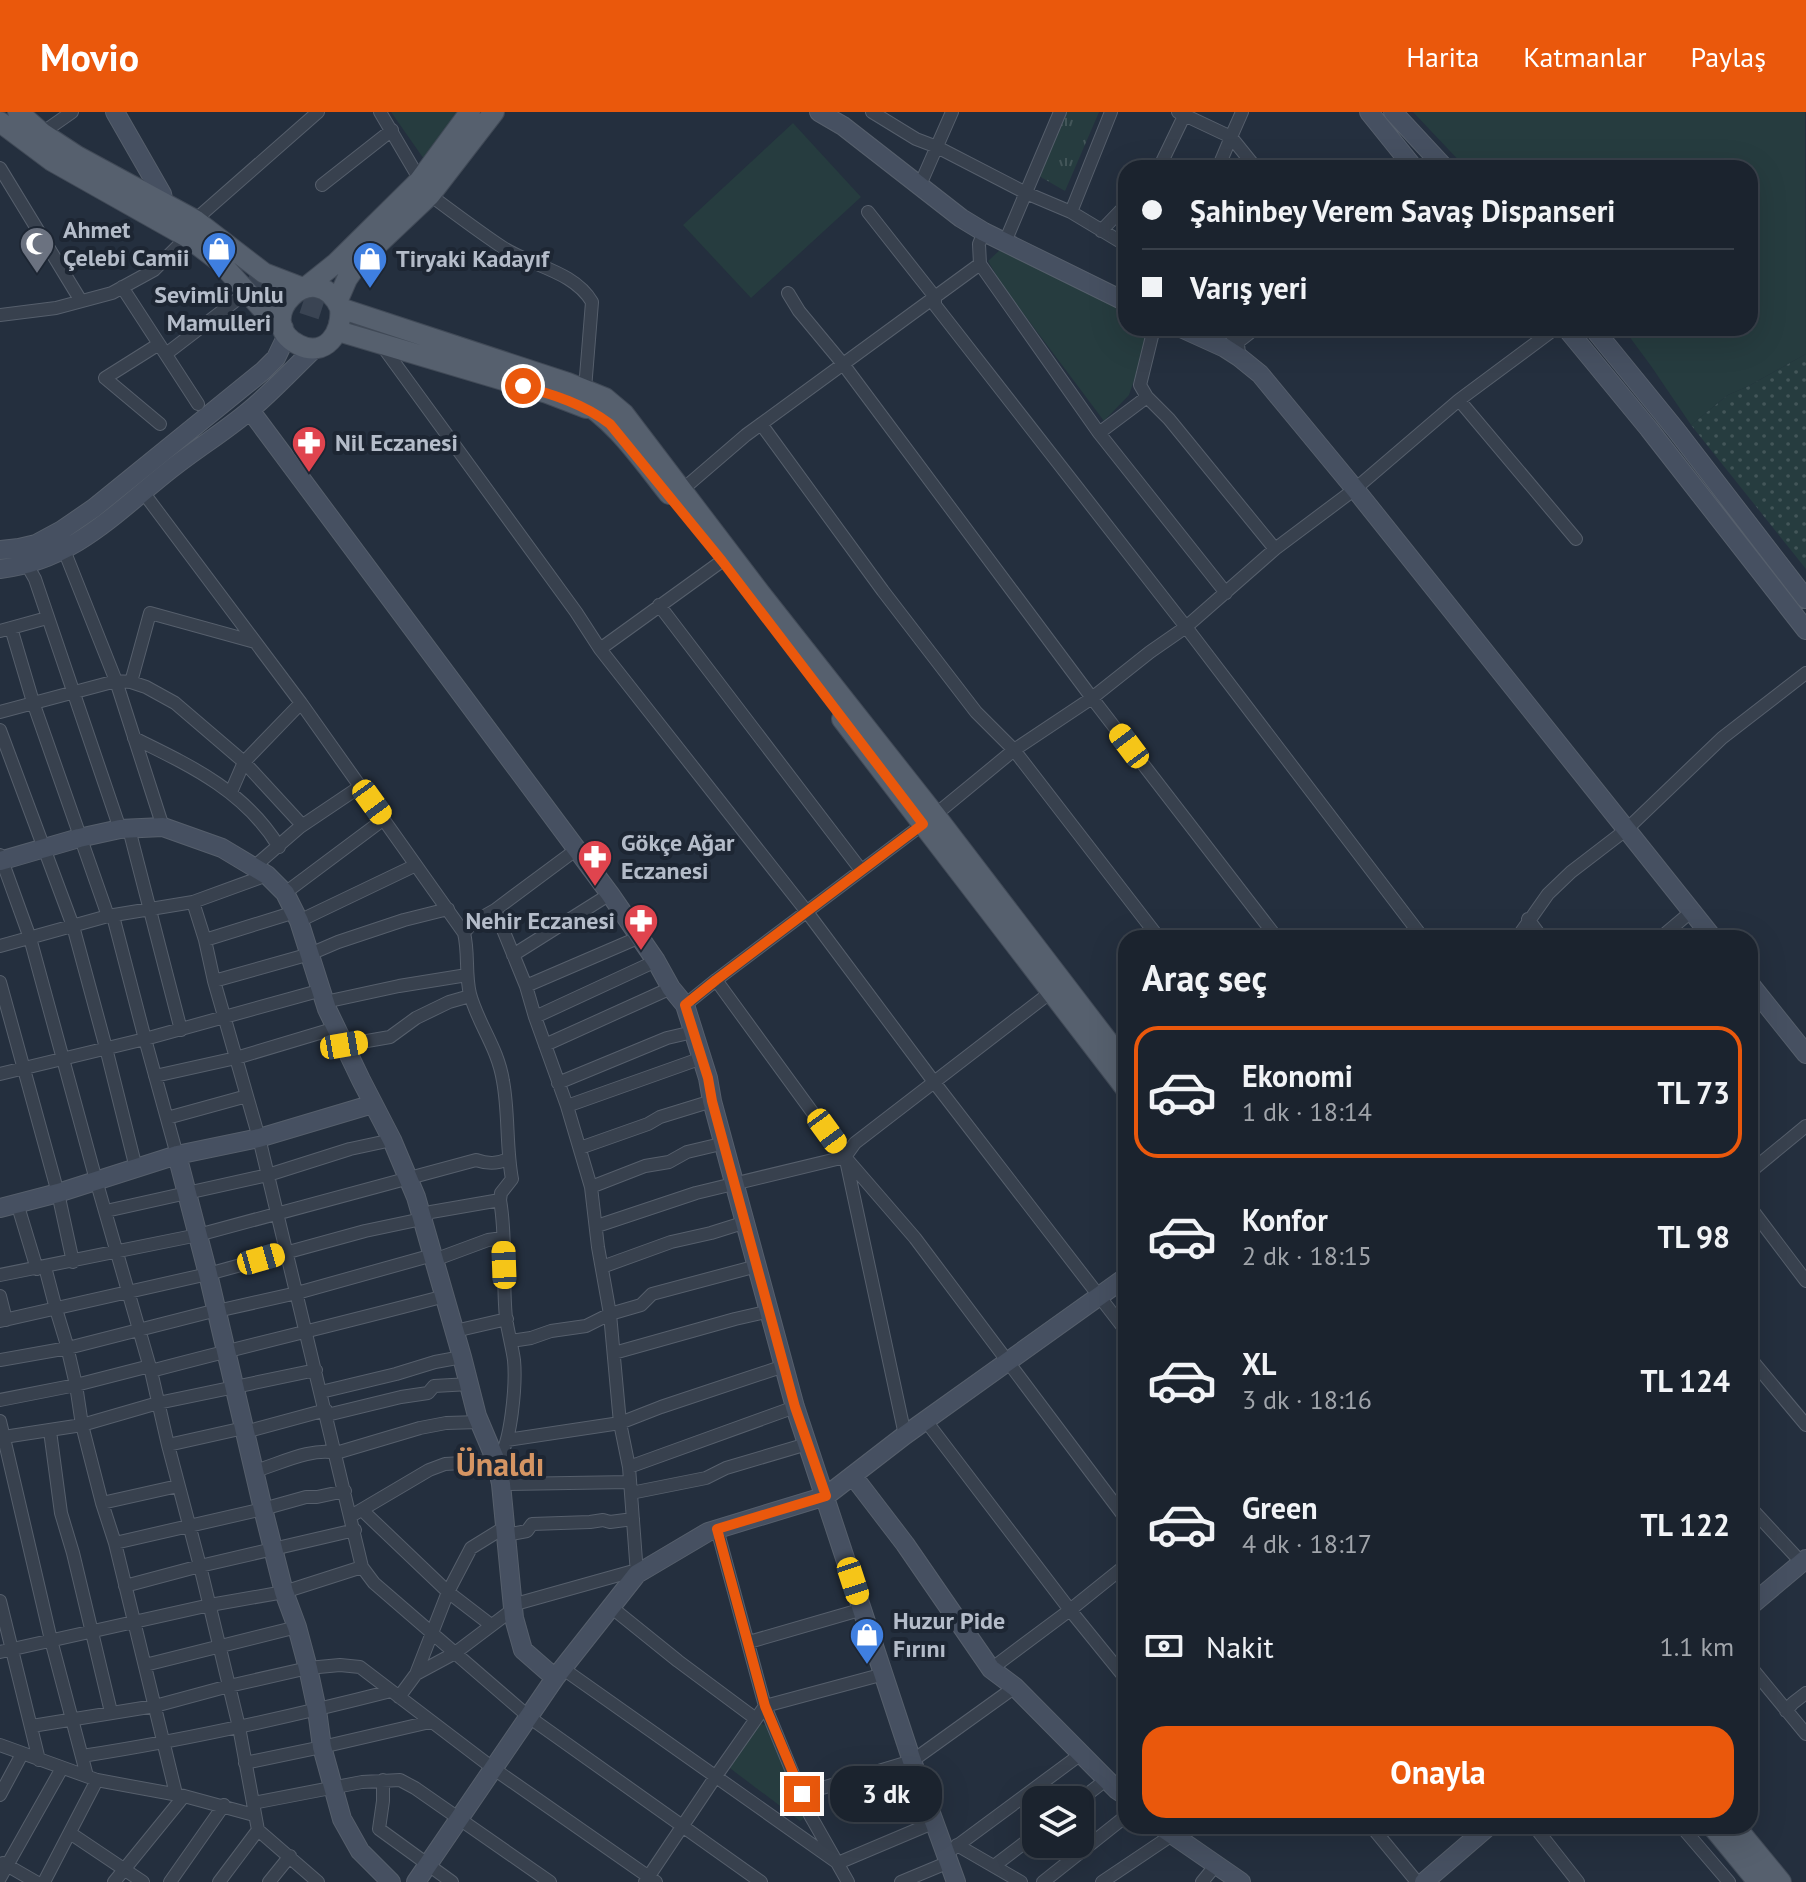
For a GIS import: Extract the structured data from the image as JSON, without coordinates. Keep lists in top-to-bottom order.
{
  "districts": ["Ünaldı"],
  "places": {
    "mosque": ["Ahmet Çelebi Camii"],
    "shop": ["Sevimli Unlu Mamulleri", "Tiryaki Kadayıf", "Huzur Pide Fırını"],
    "pharmacy": ["Nil Eczanesi", "Gökçe Ağar Eczanesi", "Nehir Eczanesi"]
  },
  "page": {
    "header": "Movio",
    "nav": ["Harita", "Katmanlar", "Paylaş"],
    "banner": ["Şahinbey Verem Savaş Dispanseri", "Varış yeri"],
    "heading": "Araç seç",
    "list": [
      {
        "name": "Ekonomi",
        "note": "1 dk · 18:14",
        "value": "TL 73"
      },
      {
        "name": "Konfor",
        "note": "2 dk · 18:15",
        "value": "TL 98"
      },
      {
        "name": "XL",
        "note": "3 dk · 18:16",
        "value": "TL 124"
      },
      {
        "name": "Green",
        "note": "4 dk · 18:17",
        "value": "TL 122"
      }
    ],
    "pay": ["Nakit", "1.1 km"],
    "buttons": "Onayla",
    "bubble": "3 dk"
  }
}
